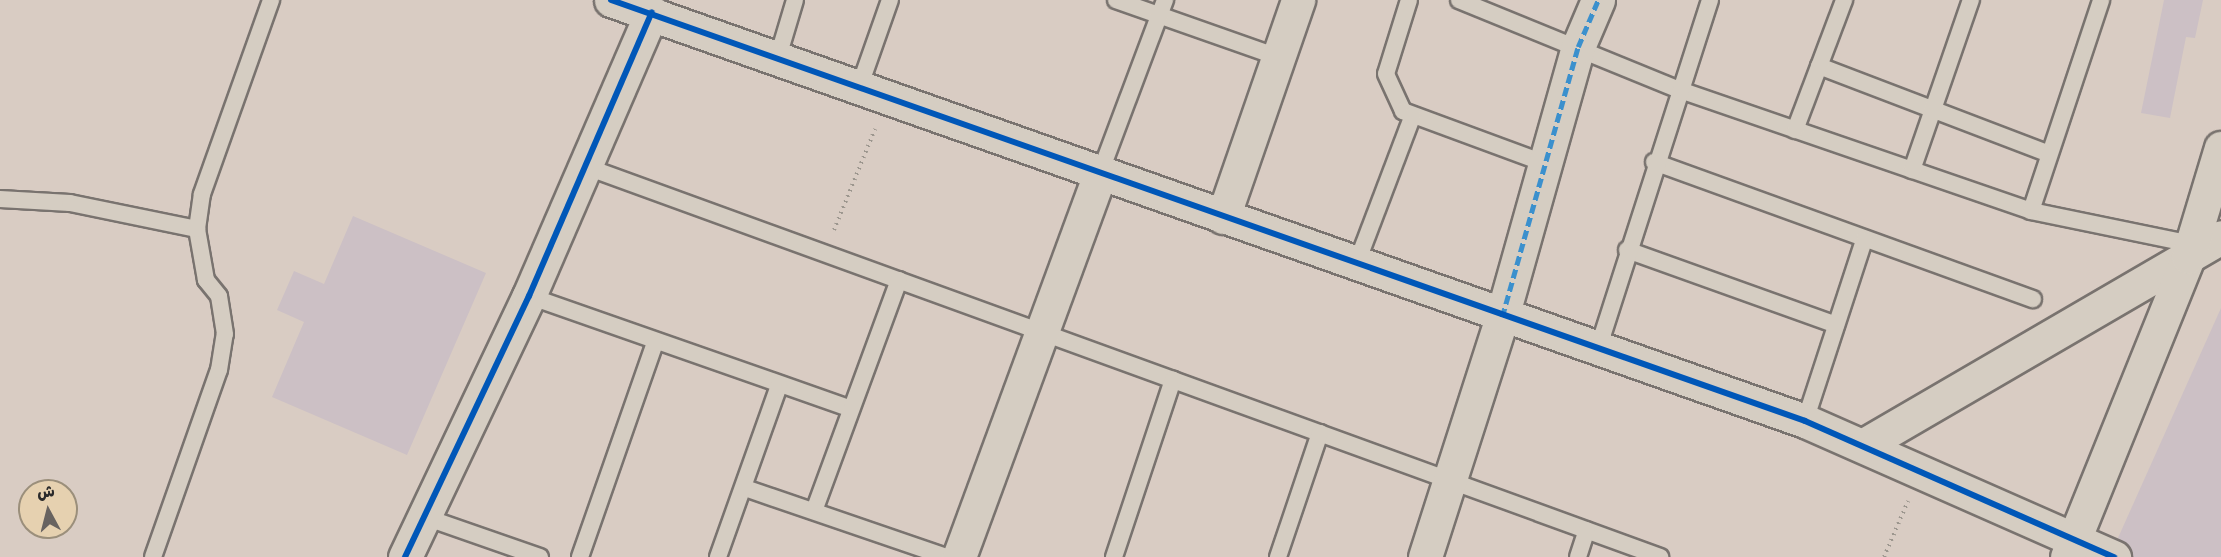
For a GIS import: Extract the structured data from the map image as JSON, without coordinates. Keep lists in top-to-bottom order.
{
  "north": "top"
}
